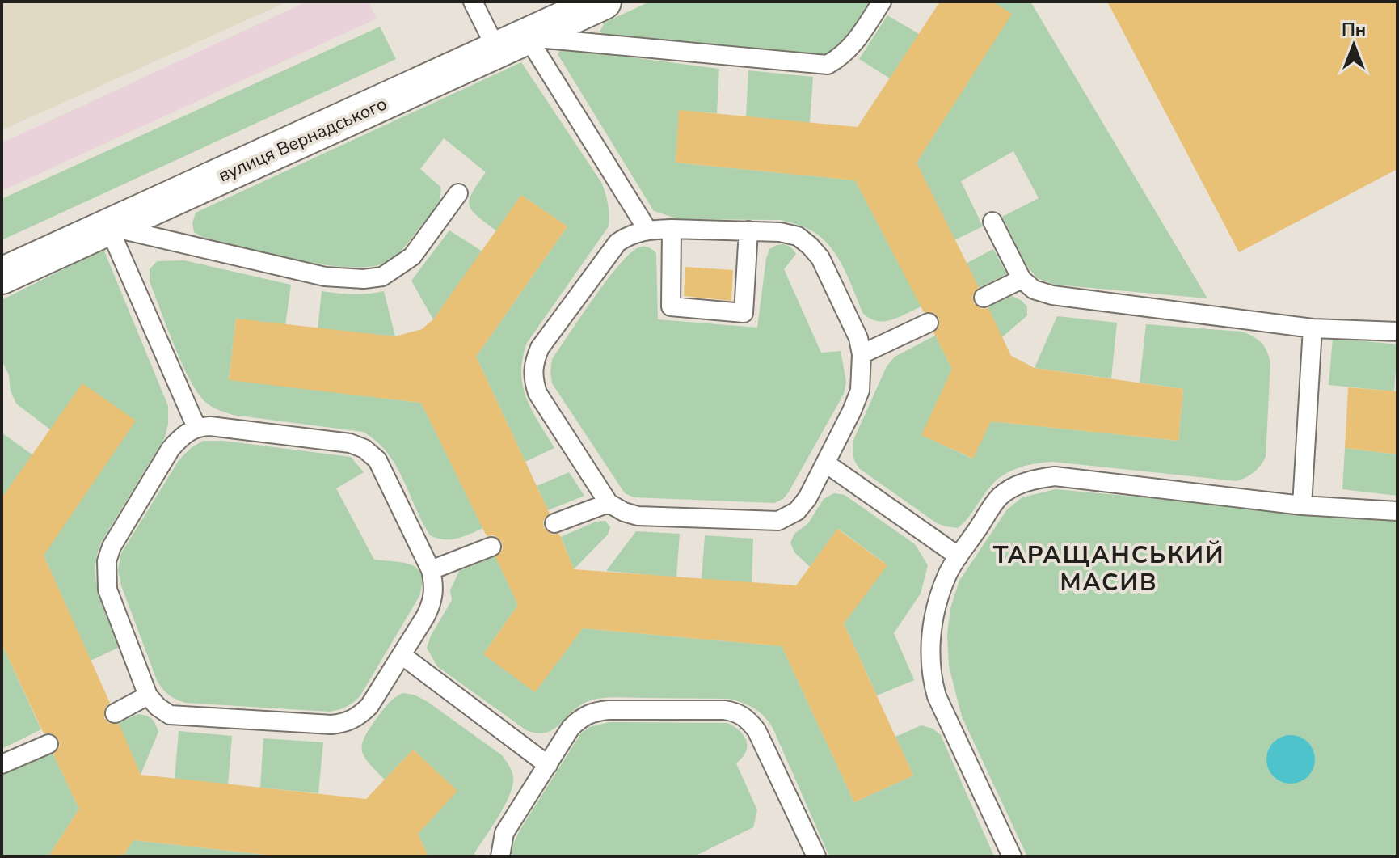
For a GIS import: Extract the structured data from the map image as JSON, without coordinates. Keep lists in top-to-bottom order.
{
  "streets": {
    "street": ["вулиця Вернадського"]
  },
  "districts": ["ТАРАЩАНСЬКИЙ МАСИВ"],
  "north": "top"
}
